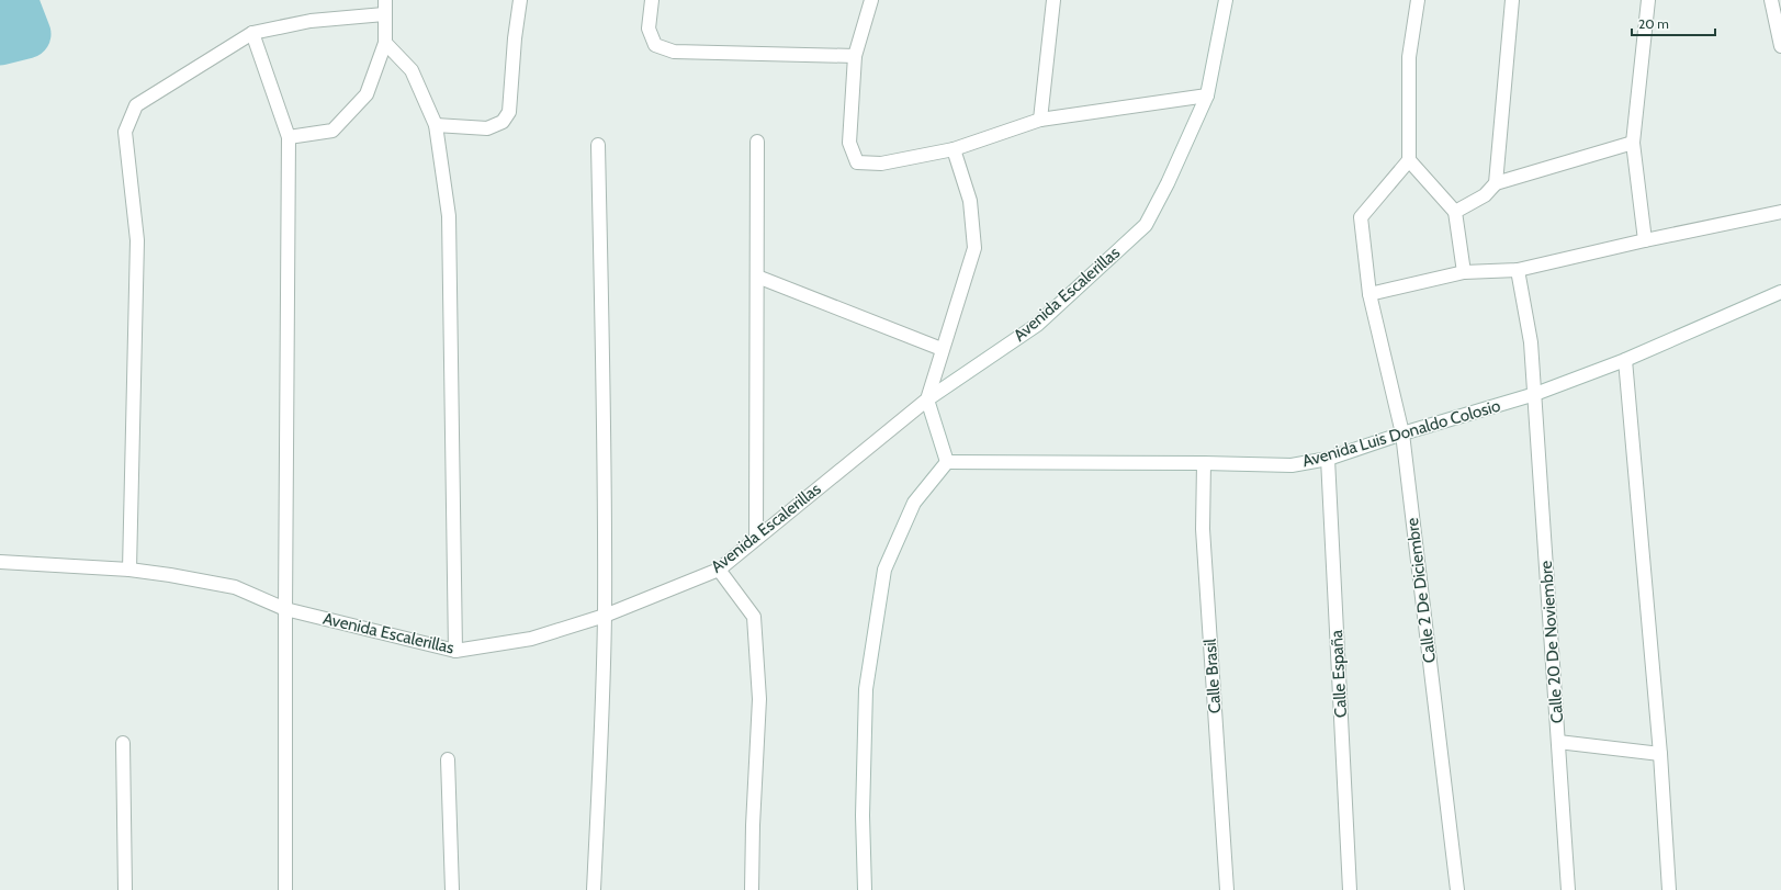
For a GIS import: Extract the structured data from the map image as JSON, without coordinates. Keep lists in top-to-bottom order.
{
  "streets": {
    "street": [
      "Avenida Escalerillas",
      "Avenida Luis Donaldo Colosio",
      "Calle 2 De Diciembre",
      "Calle 20 De Noviembre",
      "Calle España",
      "Calle Brasil"
    ]
  },
  "crossings": [
    ["Avenida Luis Donaldo Colosio", "Calle 2 De Diciembre"],
    ["Avenida Luis Donaldo Colosio", "Calle 20 De Noviembre"],
    ["Avenida Luis Donaldo Colosio", "Calle España"],
    ["Avenida Luis Donaldo Colosio", "Calle Brasil"]
  ],
  "scale_bar": "20 m"
}
